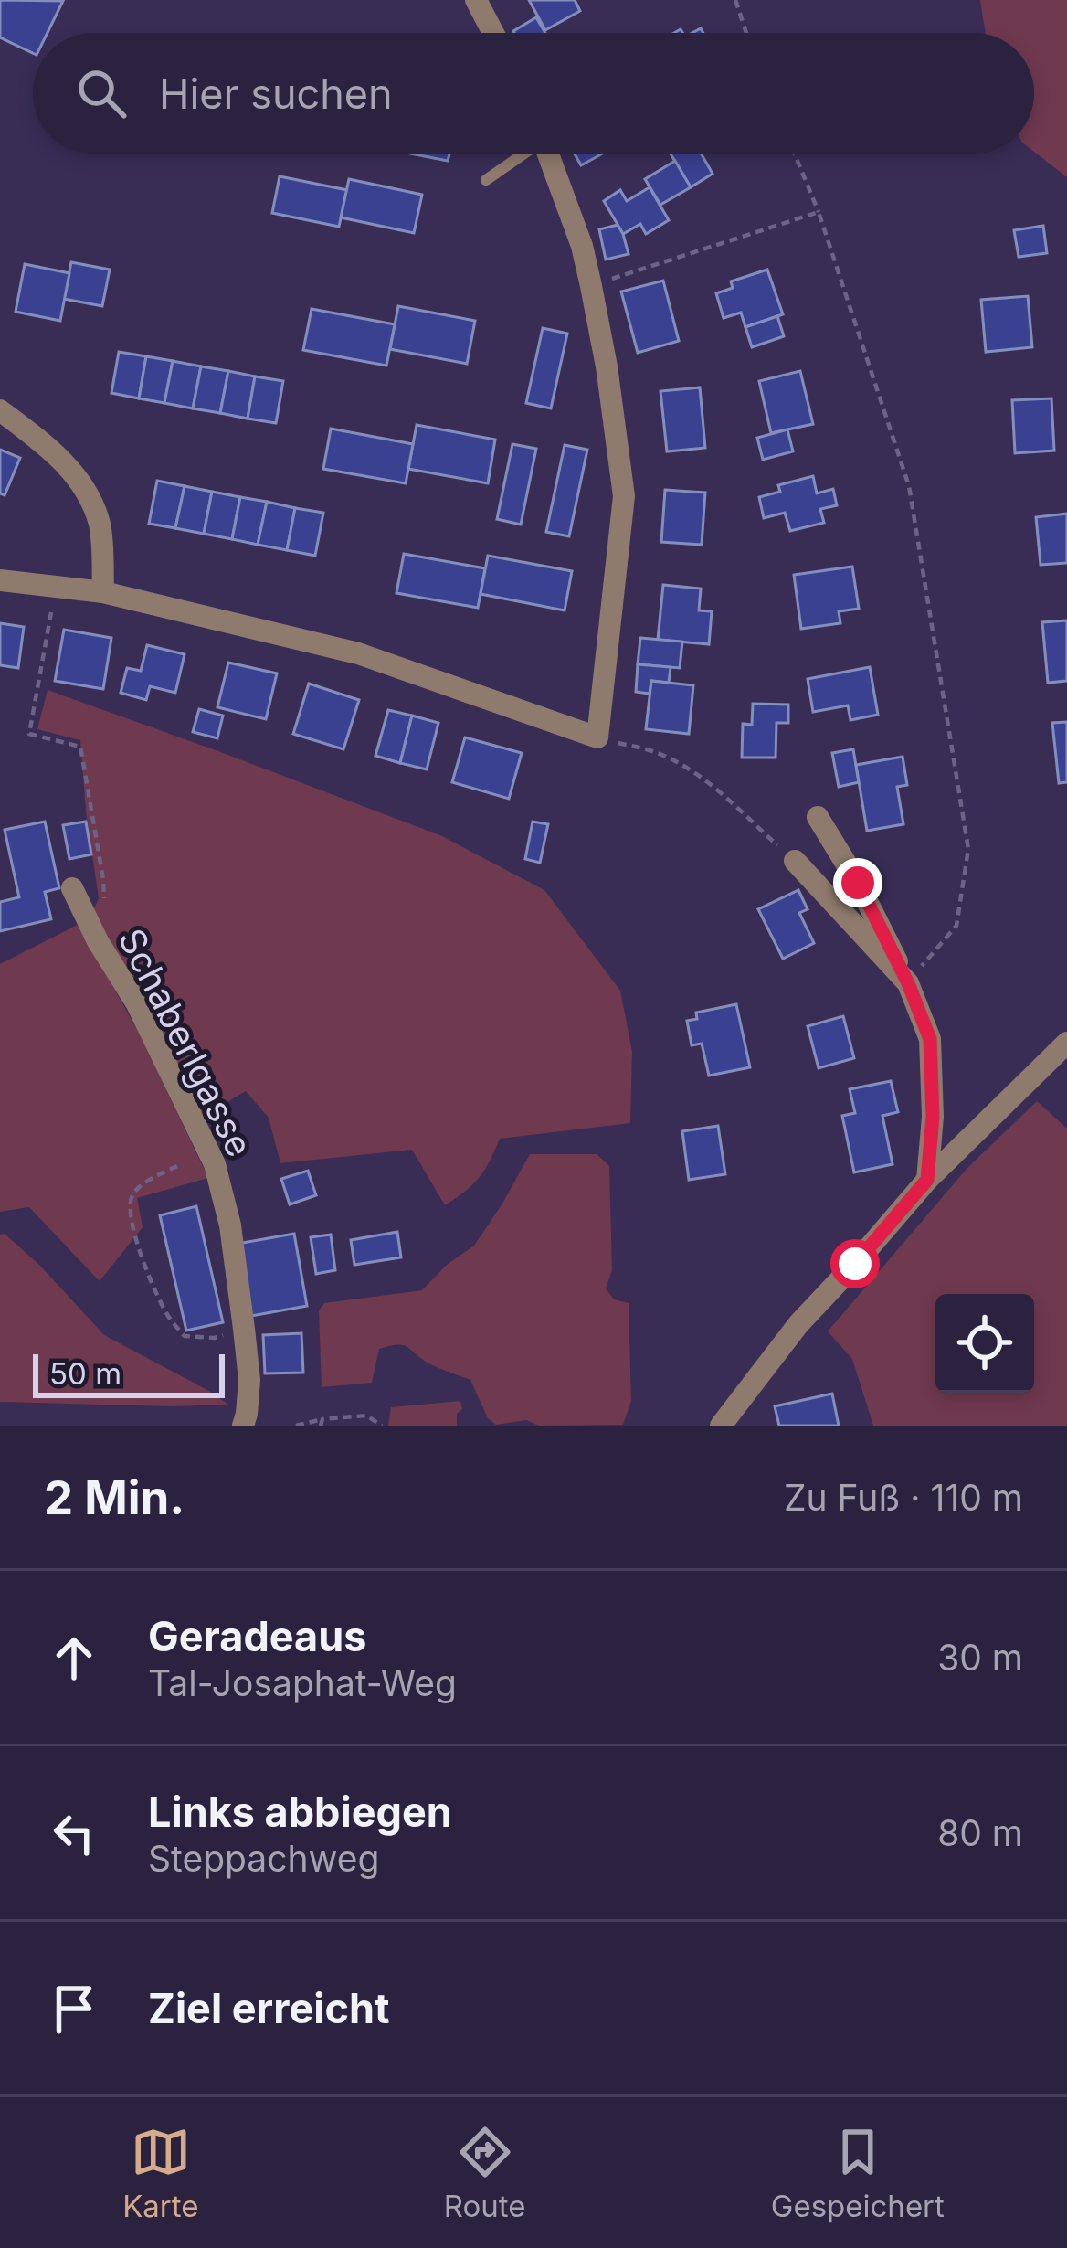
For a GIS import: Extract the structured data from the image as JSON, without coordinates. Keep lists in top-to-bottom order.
{
  "streets": {
    "street": ["Schaberlgasse"]
  },
  "scale_bar": "50 m",
  "page": {
    "search": "Hier suchen",
    "scale": "50 m",
    "heading": ["2 Min.", "Zu Fuß · 110 m"],
    "list": [
      ["Geradeaus", "Tal-Josaphat-Weg", "30 m"],
      ["Links abbiegen", "Steppachweg", "80 m"],
      "Ziel erreicht"
    ],
    "nav": ["Karte", "Route", "Gespeichert"]
  }
}
